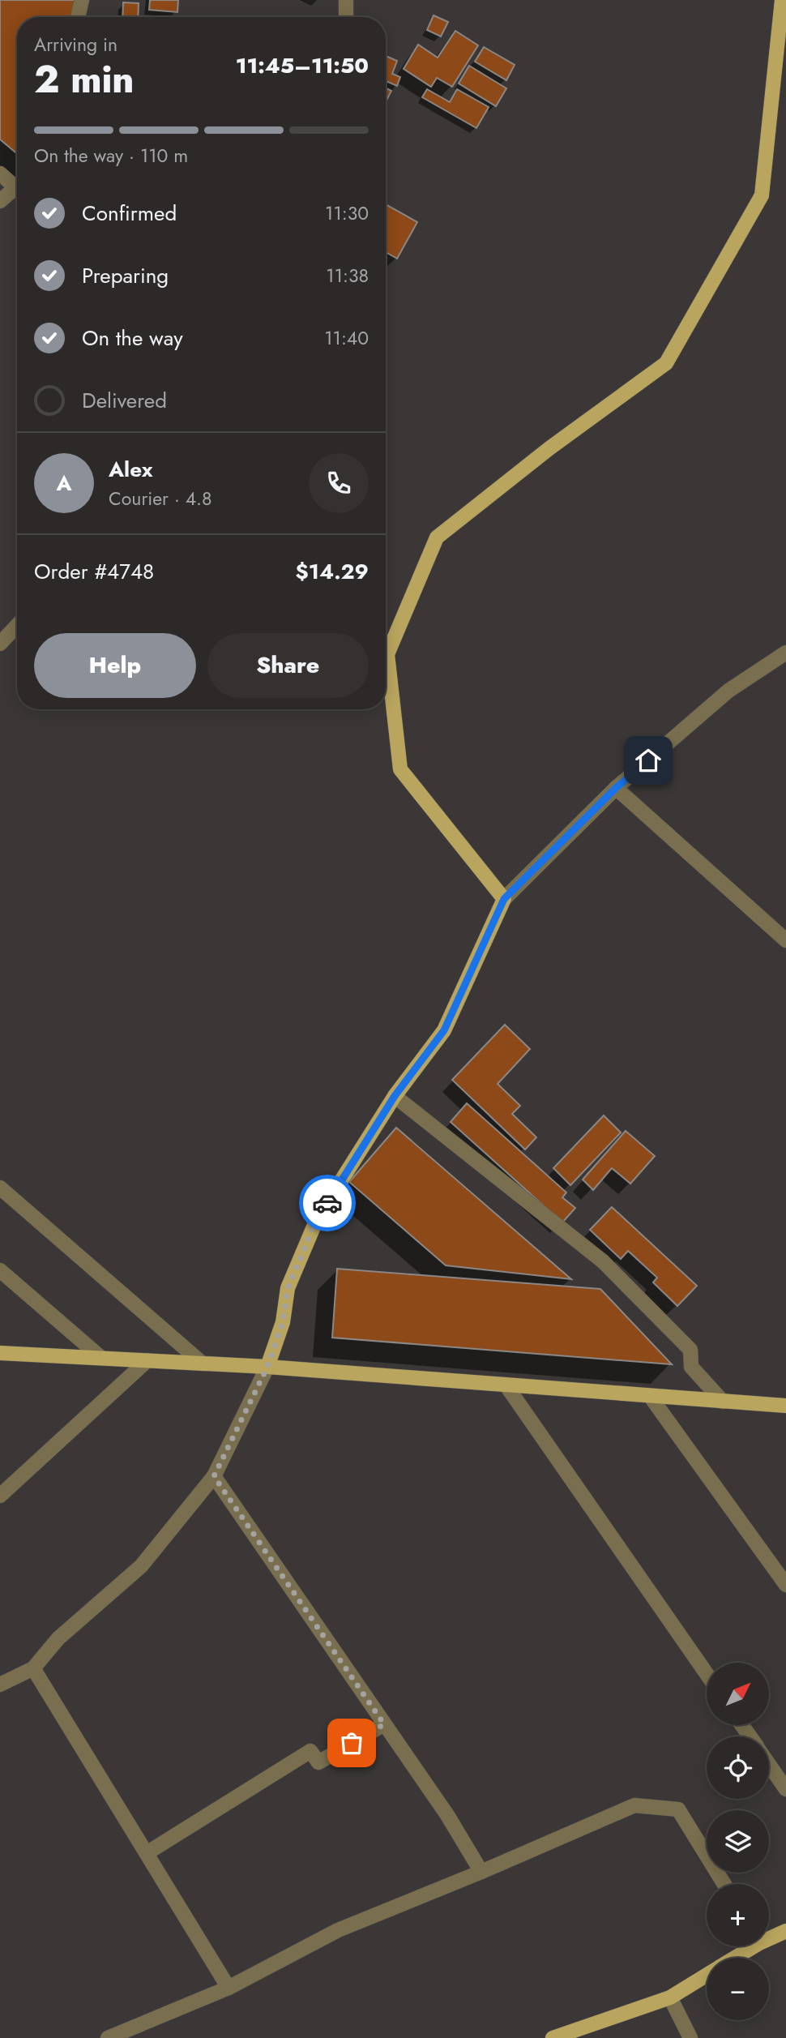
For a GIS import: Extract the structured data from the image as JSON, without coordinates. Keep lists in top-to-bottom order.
{
  "north": "top right",
  "page": {
    "heading": ["2 min", "Arriving in", "11:45–11:50"],
    "panel": [
      "Alex",
      "Courier · 4.8",
      "Order #4748",
      "$14.29"
    ],
    "bar": "On the way · 110 m",
    "list": [
      ["Confirmed", "11:30"],
      ["Preparing", "11:38"],
      ["On the way", "11:40"],
      "Delivered"
    ],
    "round": "A",
    "buttons": ["Help", "Share"],
    "map_buttons": ["+", "−"]
  }
}
